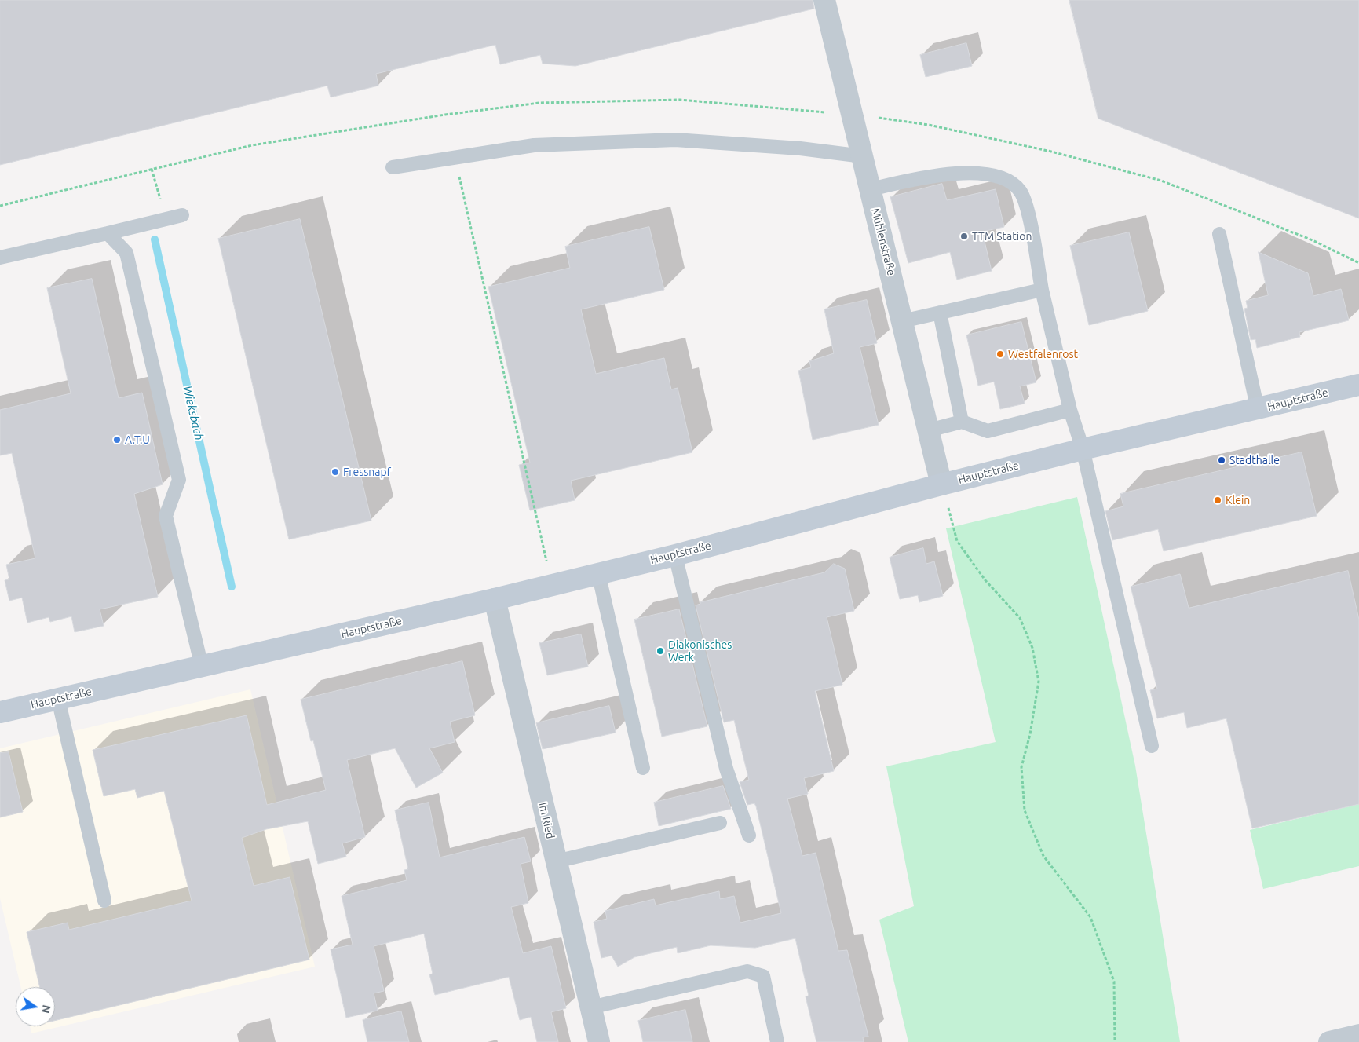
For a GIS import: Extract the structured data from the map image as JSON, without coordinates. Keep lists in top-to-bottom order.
{
  "streets": {
    "street": ["Mühlenstraße", "Hauptstraße", "Im Ried"]
  },
  "crossings": [
    ["Mühlenstraße", "Hauptstraße"],
    ["Hauptstraße", "Im Ried"]
  ],
  "water": ["Wieksbach"],
  "places": [
    "TTM Station",
    "Westfalenrost",
    "A.T.U",
    "Stadthalle",
    "Fressnapf",
    "Klein",
    "Diakonisches Werk"
  ],
  "north": "right"
}
